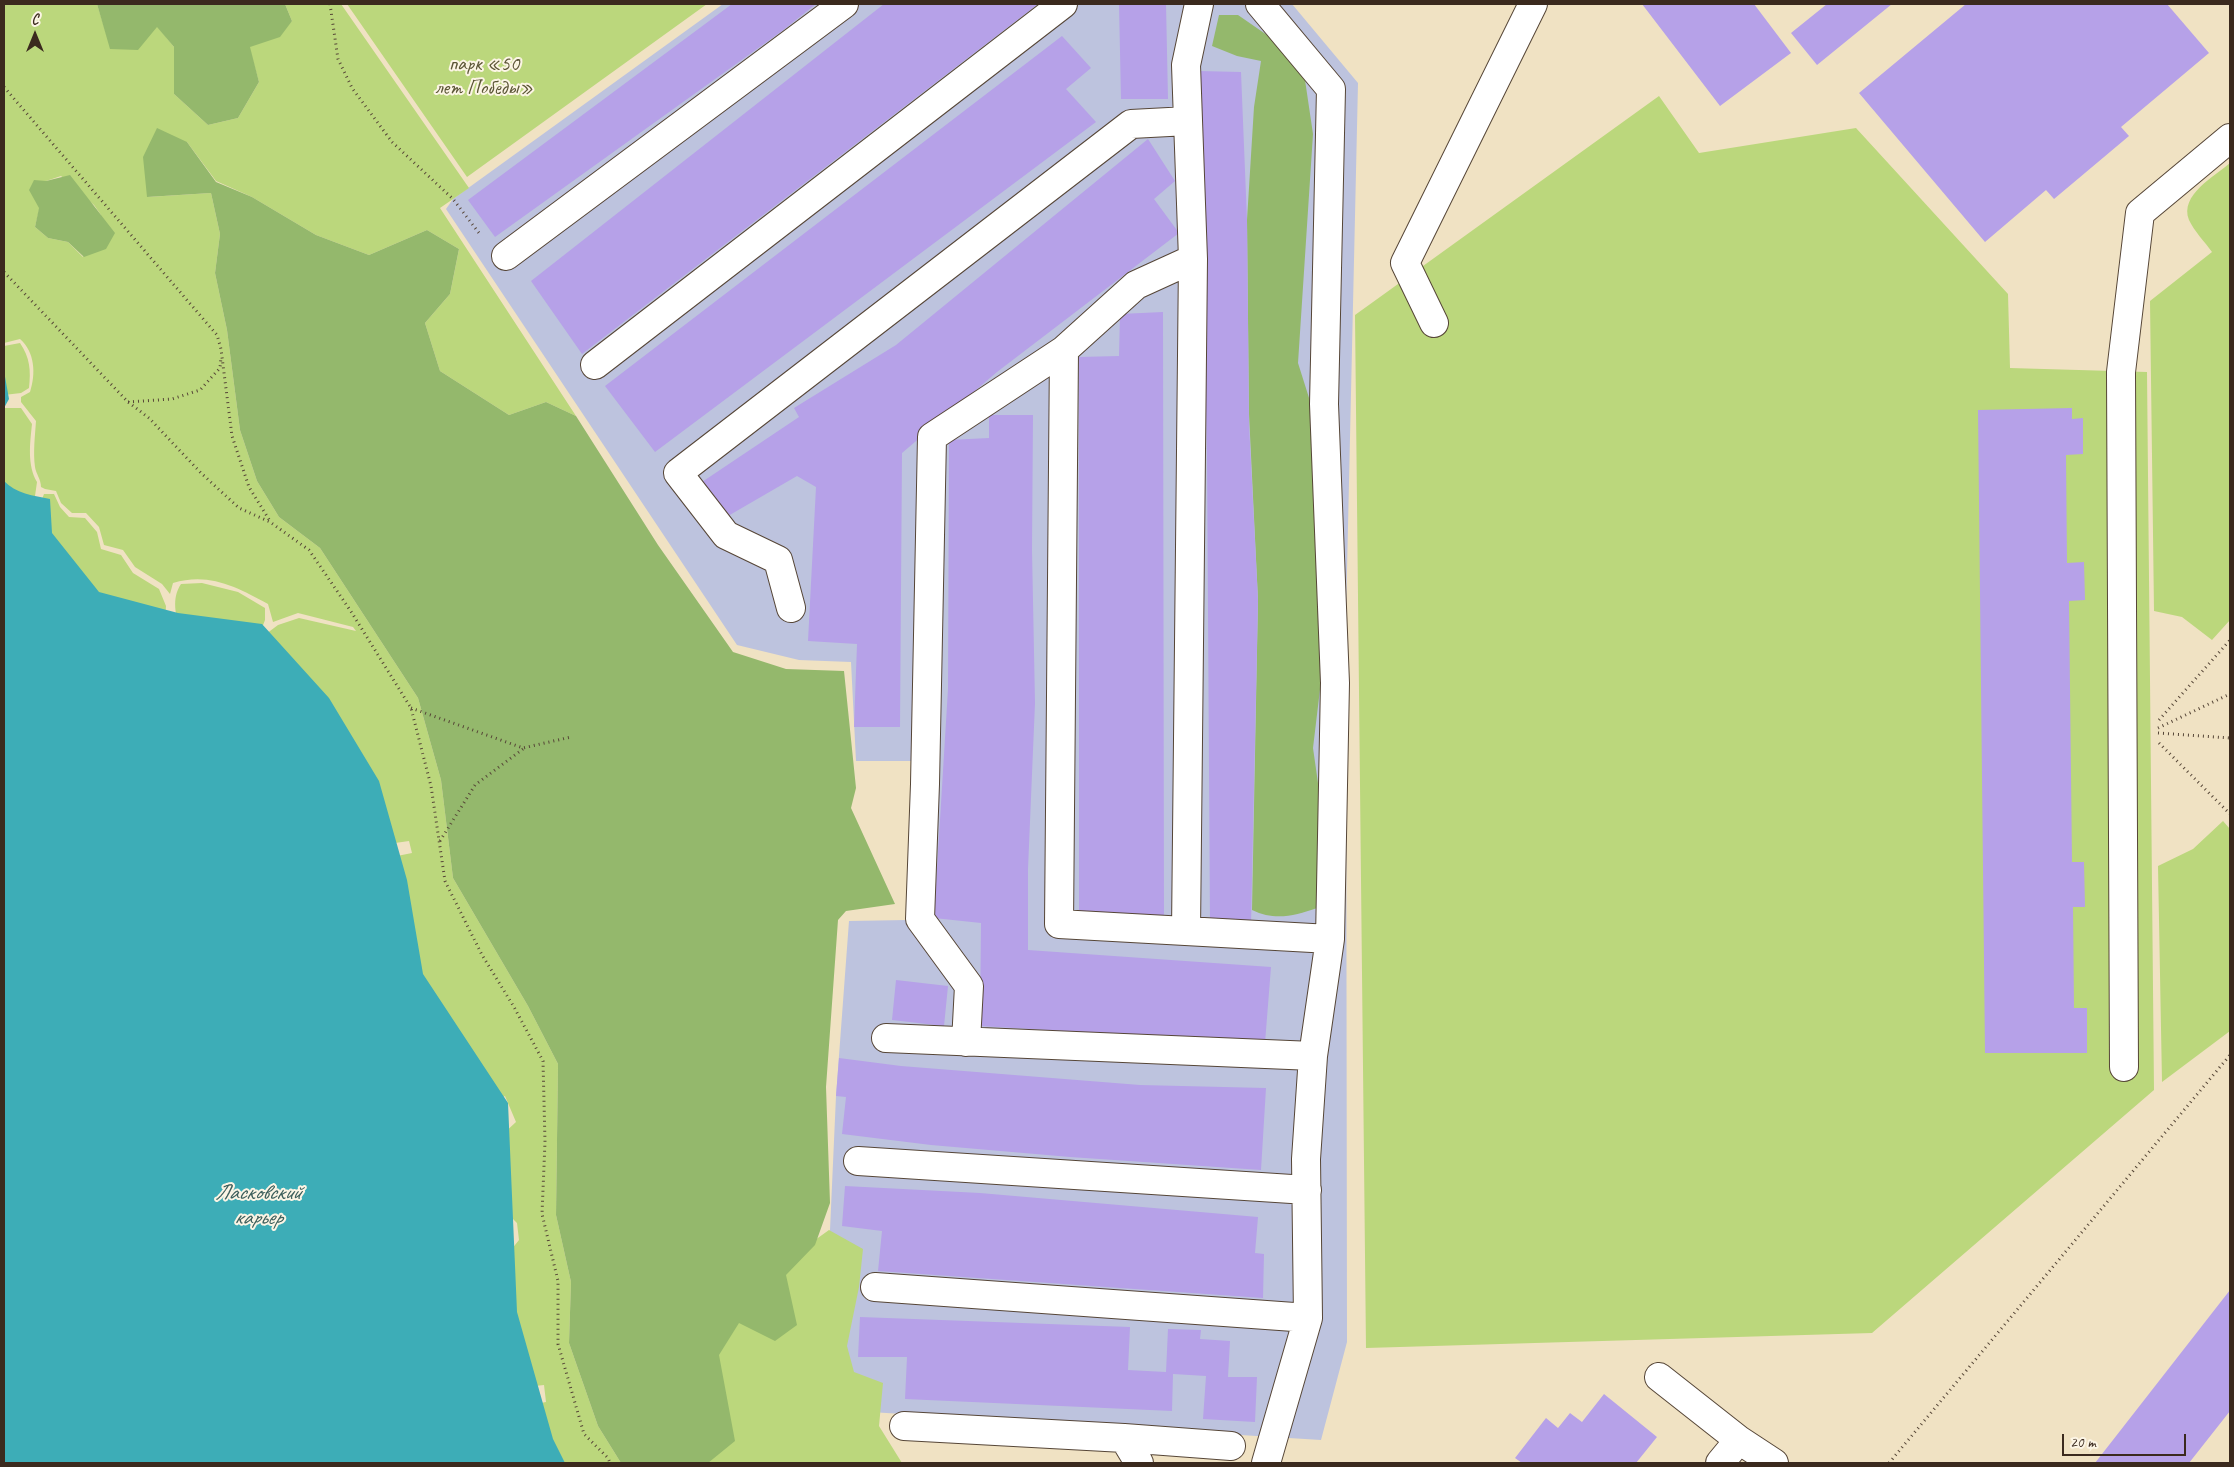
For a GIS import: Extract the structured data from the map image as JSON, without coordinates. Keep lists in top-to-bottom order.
{
  "water": ["Ласковский карьер"],
  "parks": ["парк «50 лет Победы»"],
  "scale_bar": "20 m",
  "north": "top"
}
